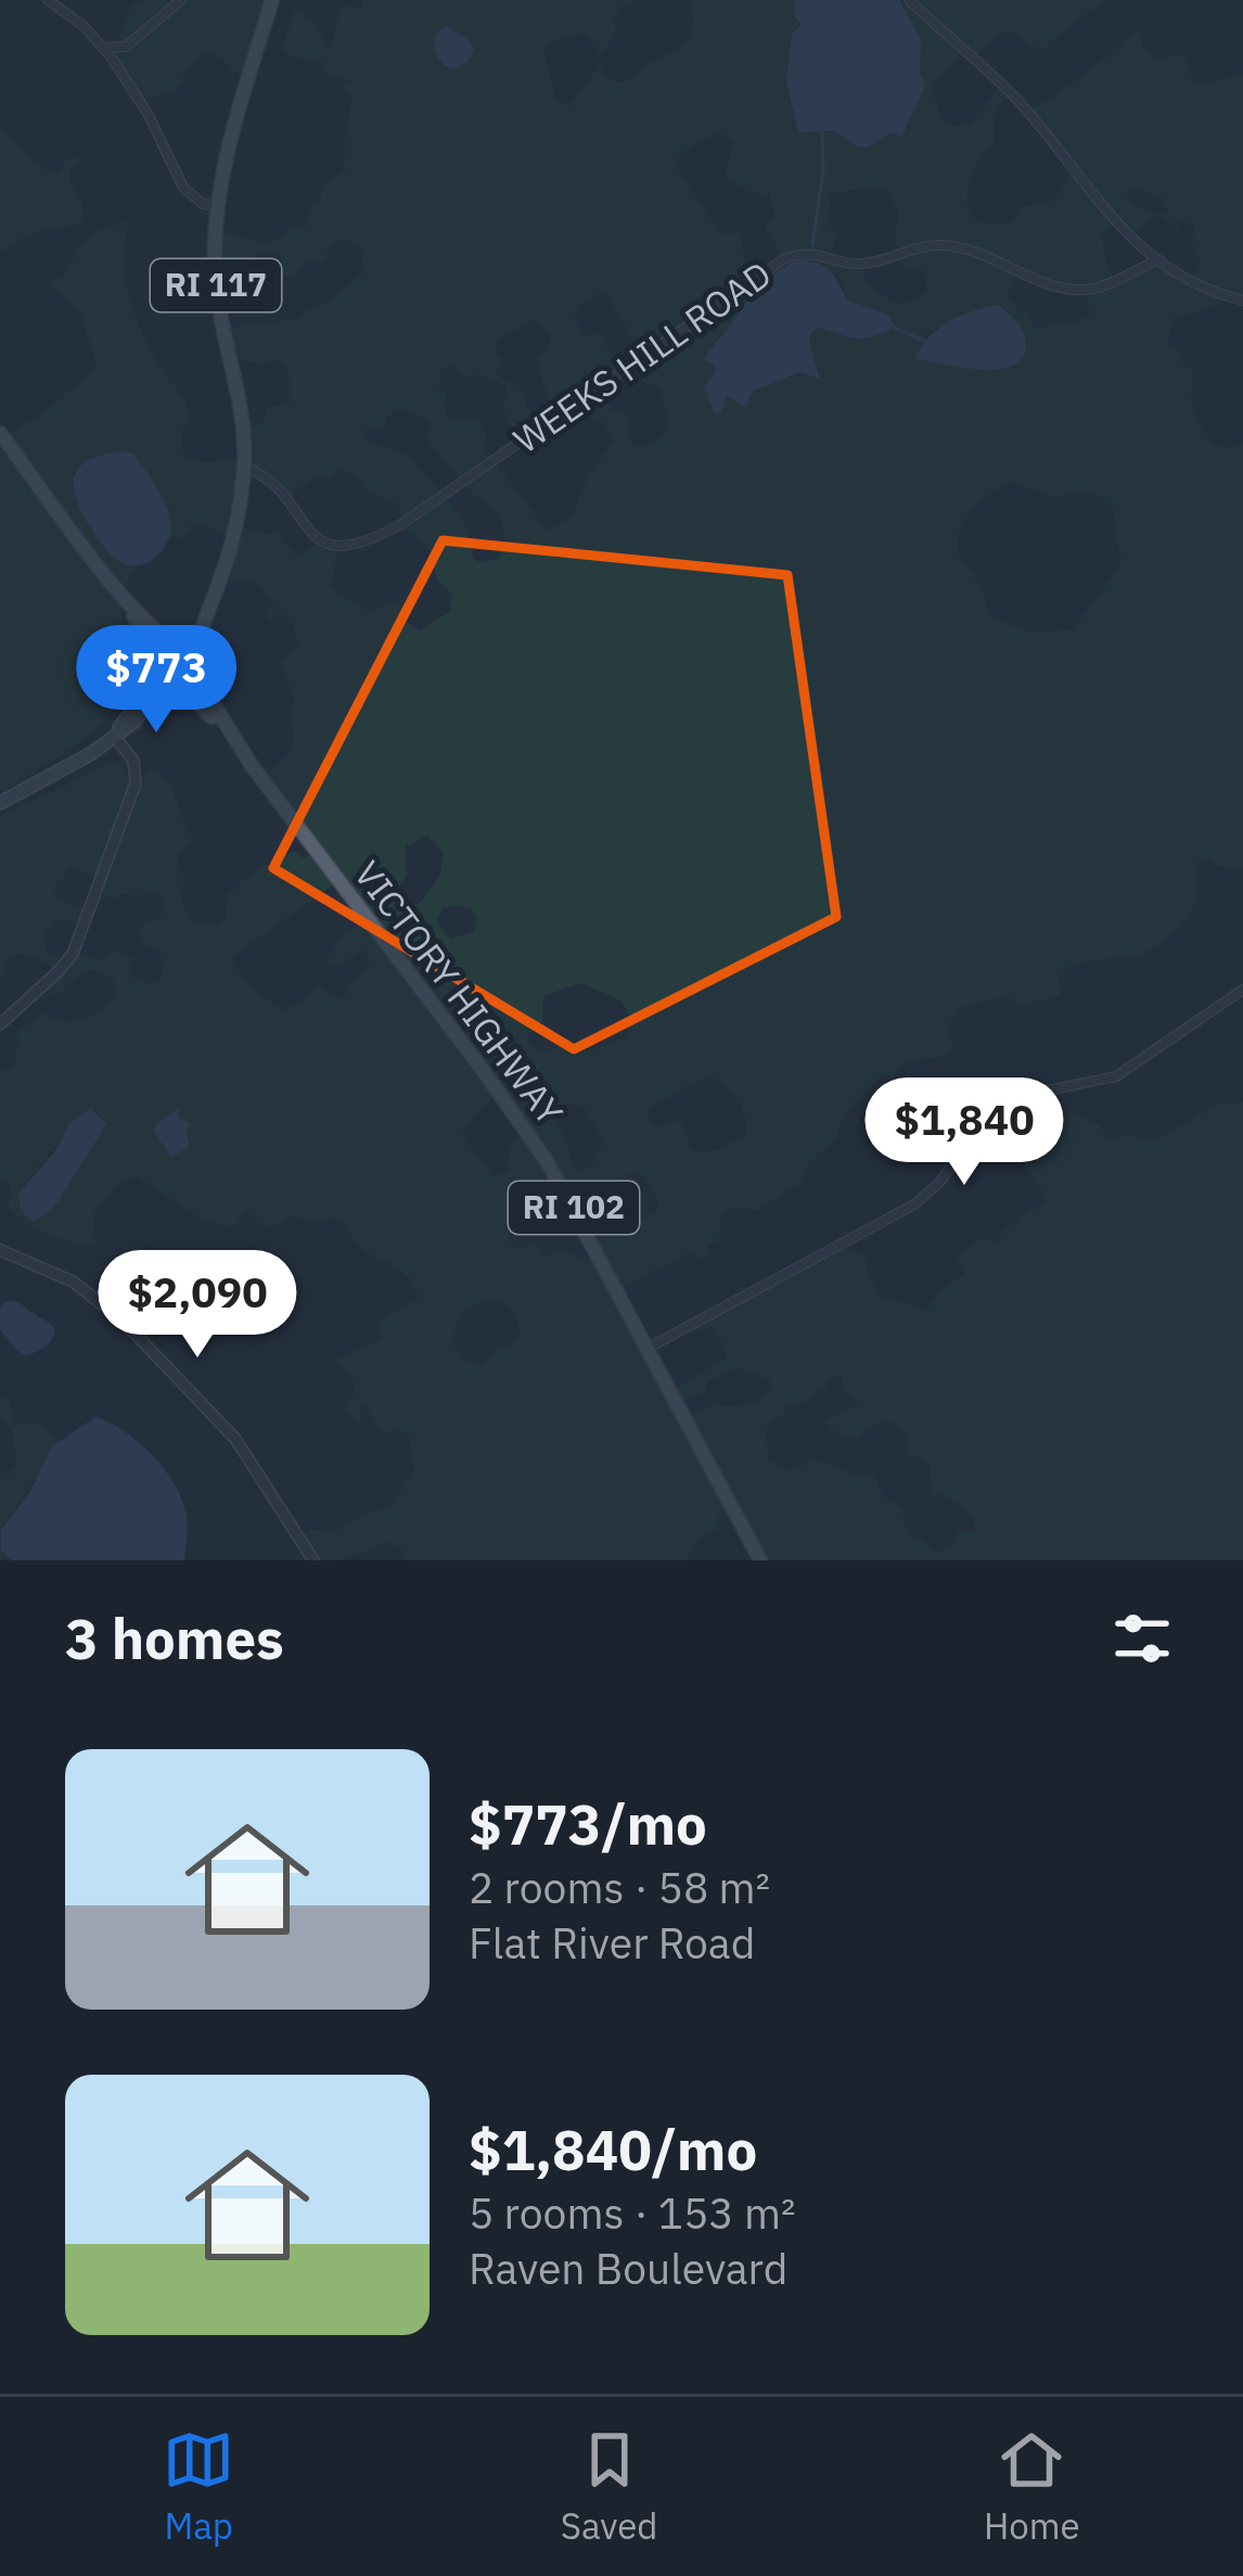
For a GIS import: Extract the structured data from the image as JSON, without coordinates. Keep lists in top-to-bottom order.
{
  "streets": {
    "main road": ["RI 117", "VICTORY HIGHWAY", "RI 102"],
    "street": ["WEEKS HILL ROAD"]
  },
  "crossings": [
    ["RI 117", "WEEKS HILL ROAD"],
    ["RI 117", "VICTORY HIGHWAY"]
  ],
  "page": {
    "price": ["$773", "$1,840", "$2,090"],
    "heading": "3 homes",
    "list": [
      {
        "name": "$773/mo",
        "note": "2 rooms · 58 m² · Flat River Road"
      },
      {
        "name": "$1,840/mo",
        "note": "5 rooms · 153 m² · Raven Boulevard"
      }
    ],
    "tabs": ["Map", "Saved", "Home"]
  }
}
